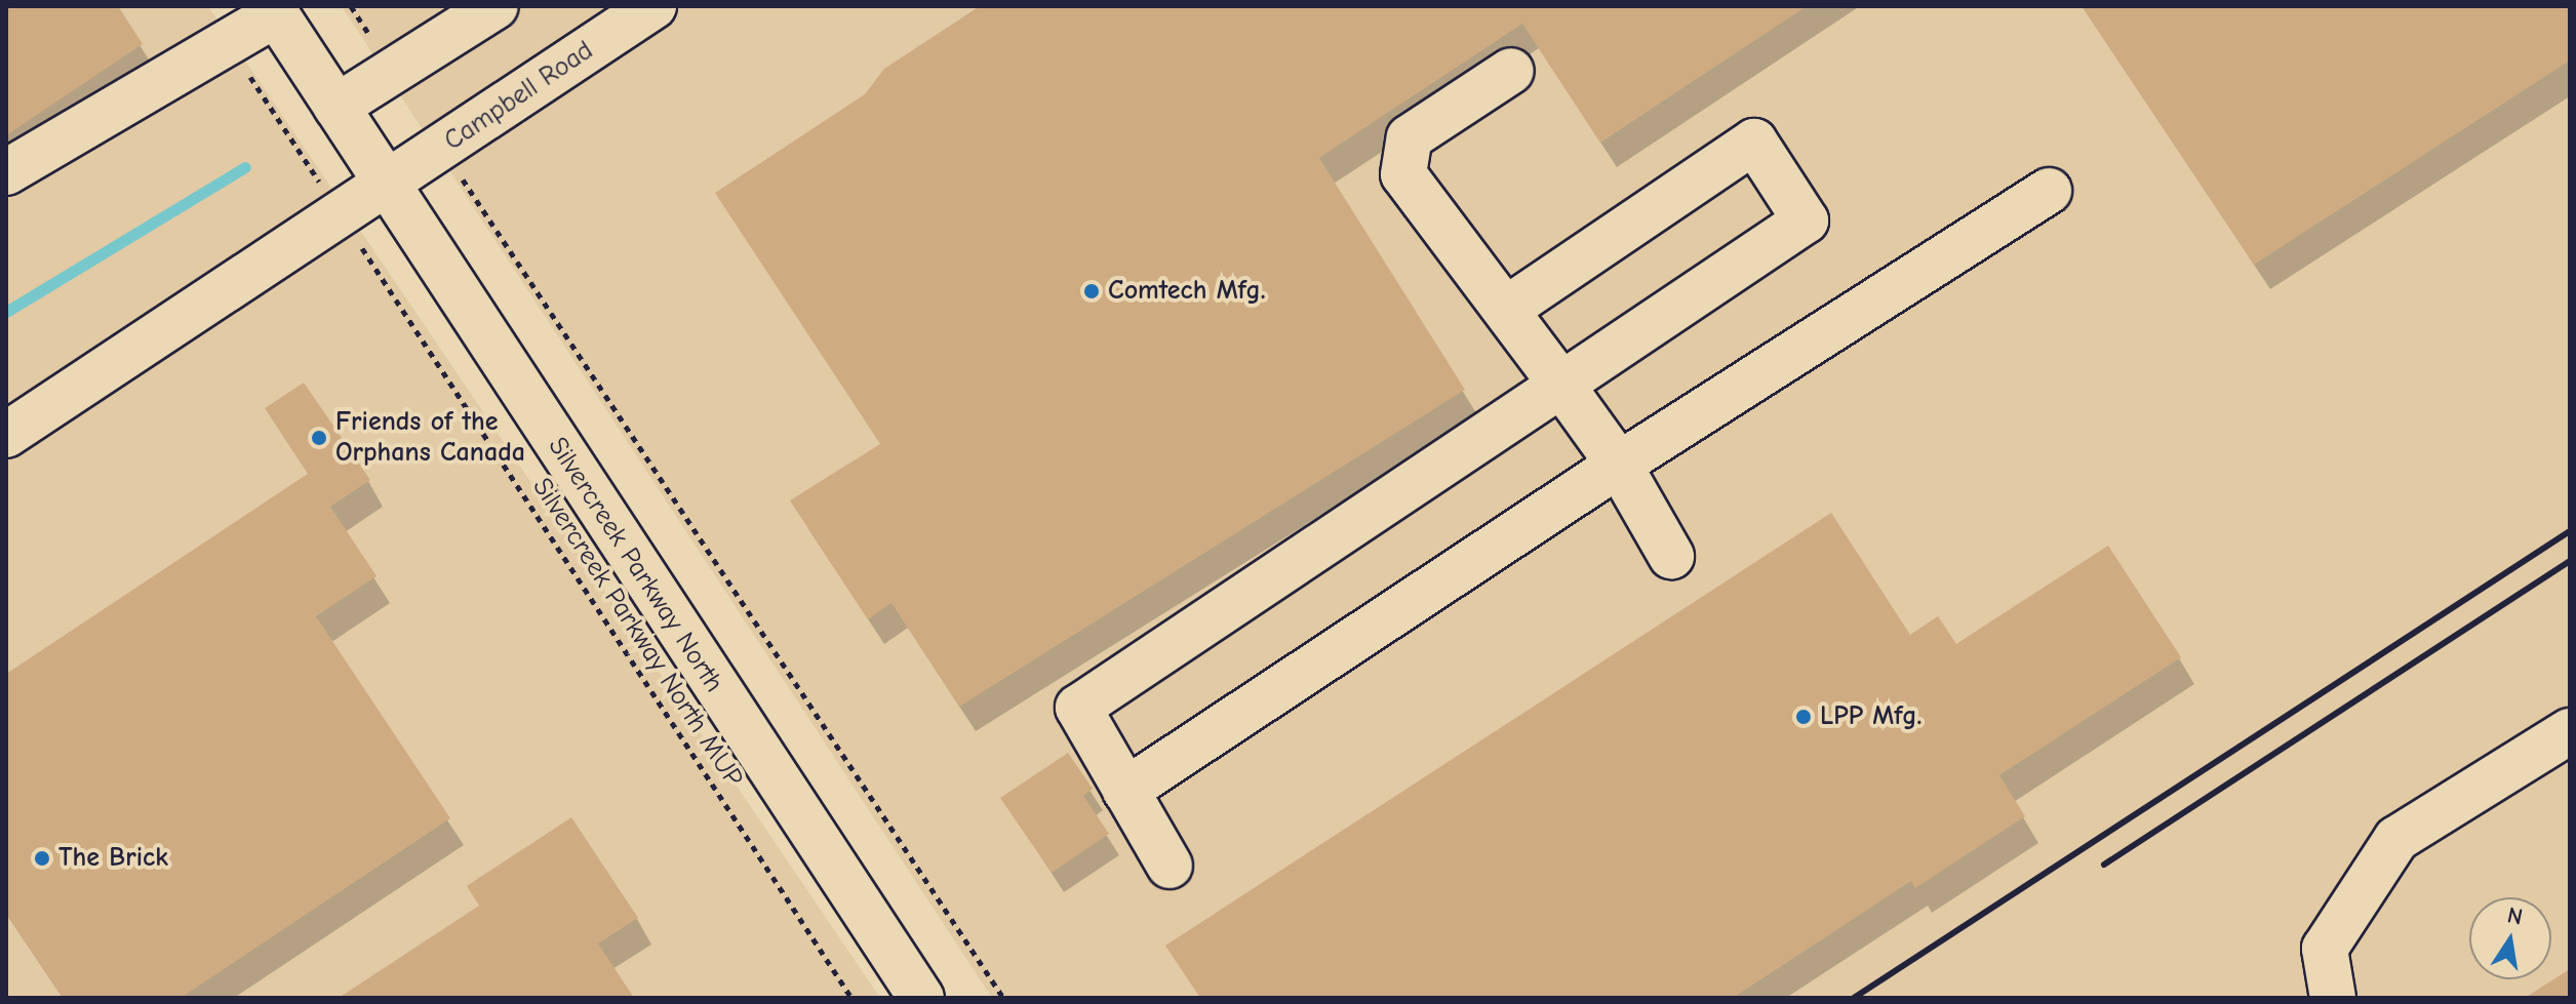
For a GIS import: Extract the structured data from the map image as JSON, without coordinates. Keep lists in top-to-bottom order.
{
  "streets": {
    "main road": ["Campbell Road", "Silvercreek Parkway North"],
    "path": ["Silvercreek Parkway North MUP"]
  },
  "crossings": [
    ["Campbell Road", "Silvercreek Parkway North"],
    ["Campbell Road", "Silvercreek Parkway North MUP"]
  ],
  "places": [
    "Comtech Mfg.",
    "Friends of the Orphans Canada",
    "LPP Mfg.",
    "The Brick"
  ],
  "north": "top"
}
